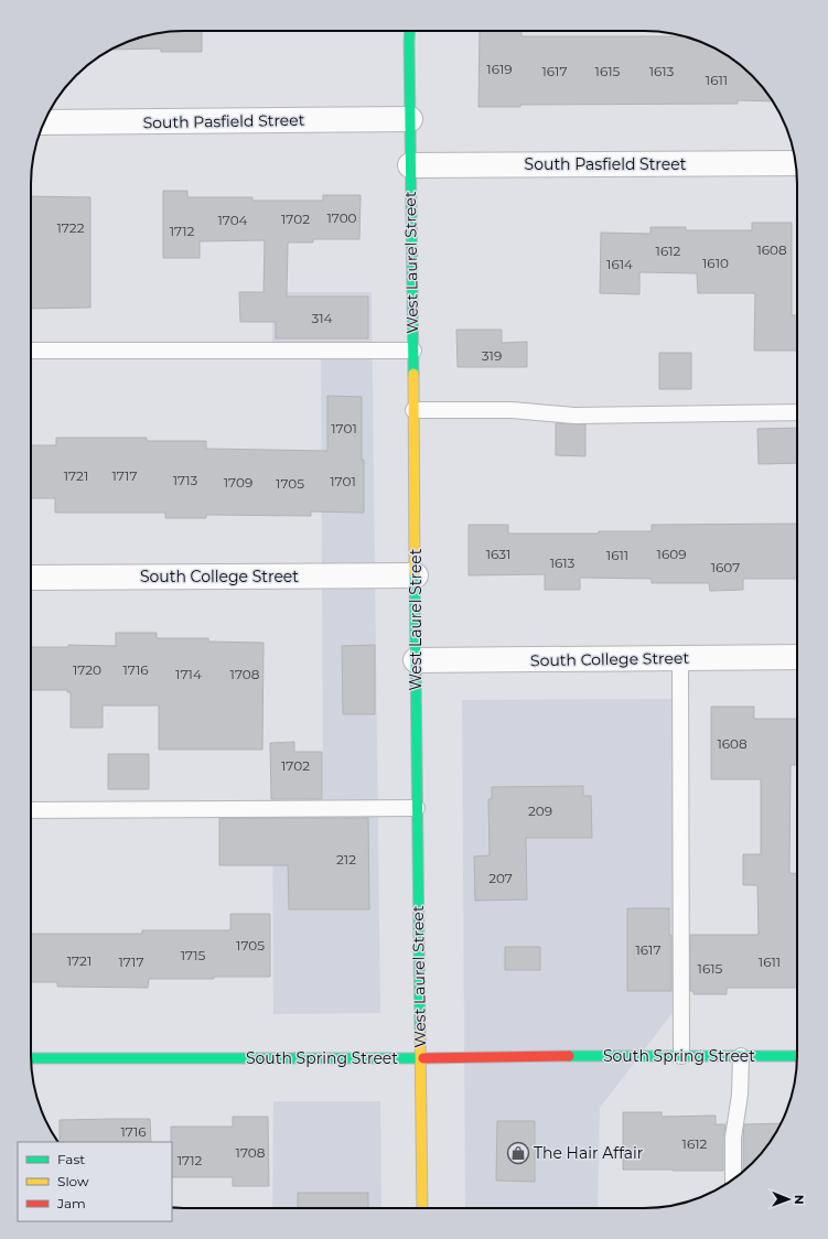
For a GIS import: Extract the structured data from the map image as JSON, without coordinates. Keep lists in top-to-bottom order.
{
  "streets": {
    "street": [
      "South Pasfield Street",
      "West Laurel Street",
      "South College Street",
      "South Spring Street"
    ]
  },
  "crossings": [
    ["South Pasfield Street", "West Laurel Street"],
    ["West Laurel Street", "South College Street"],
    ["West Laurel Street", "South Spring Street"]
  ],
  "places": {
    "shop": ["The Hair Affair"]
  },
  "house_numbers": [
    "1619",
    "1617",
    "1615",
    "1613",
    "1611",
    "1700",
    "1702",
    "1704",
    "1722",
    "1712",
    "1608",
    "1612",
    "1610",
    "1614",
    "314",
    "319",
    "1701",
    "1721",
    "1717",
    "1713",
    "1701",
    "1709",
    "1705",
    "1631",
    "1609",
    "1611",
    "1613",
    "1607",
    "1720",
    "1716",
    "1714",
    "1708",
    "1608",
    "1702",
    "209",
    "212",
    "207",
    "1705",
    "1617",
    "1715",
    "1721",
    "1717",
    "1611",
    "1615",
    "1716",
    "1612",
    "1708",
    "1712"
  ],
  "legend": ["Fast", "Slow", "Jam"],
  "north": "right"
}
